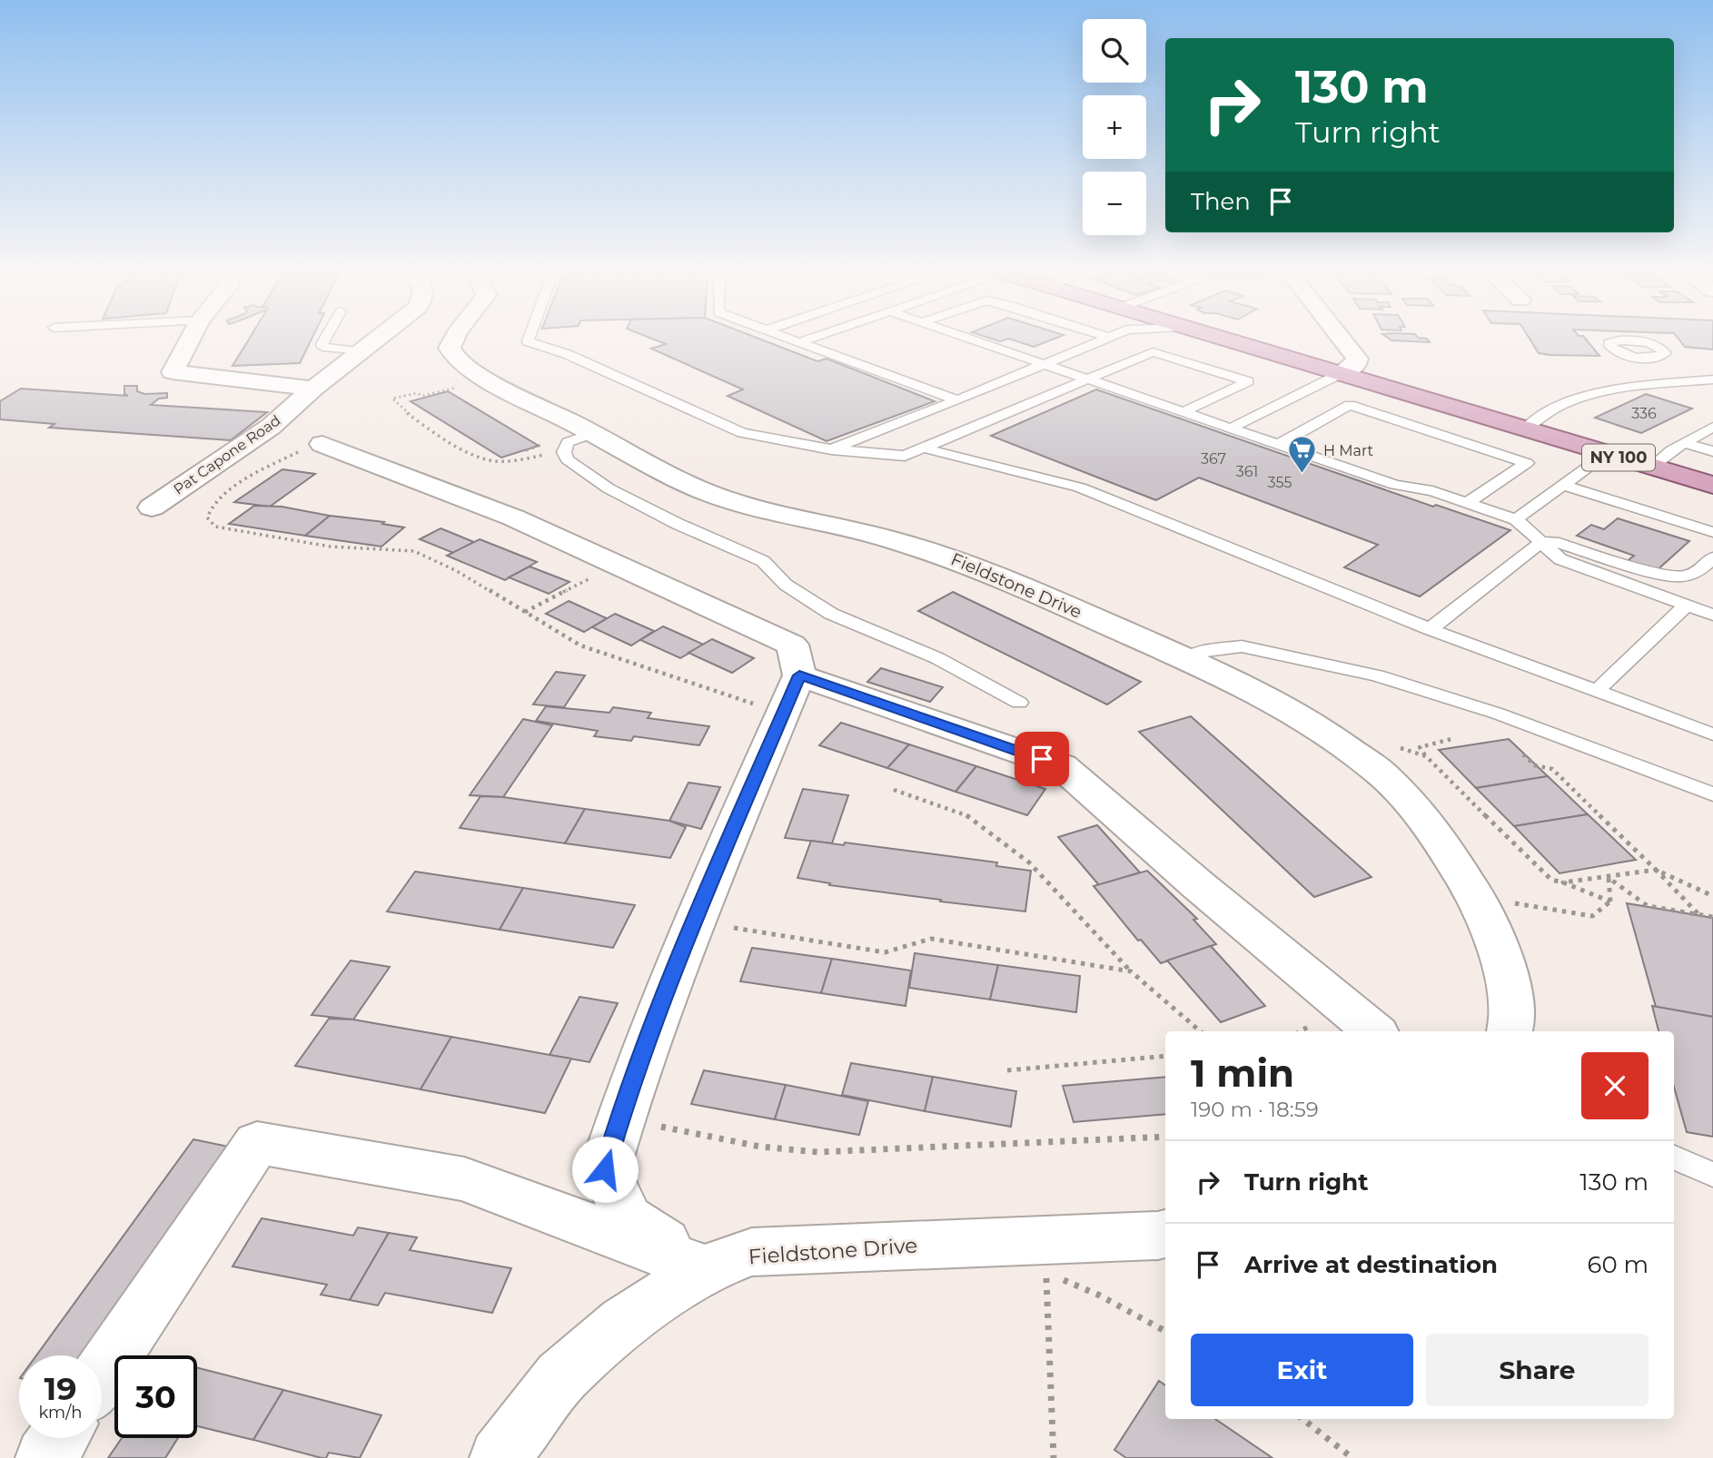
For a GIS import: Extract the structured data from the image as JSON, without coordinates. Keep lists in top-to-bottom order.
{
  "streets": {
    "main road": ["NY 100"],
    "street": ["Pat Capone Road", "Fieldstone Drive"]
  },
  "places": {
    "supermarket": ["H Mart"]
  },
  "house_numbers": [
    "336",
    "367",
    "361",
    "355"
  ],
  "page": {
    "map_buttons": ["+", "−"],
    "turn": ["130 m", "Turn right"],
    "then": "Then",
    "heading": ["1 min", "190 m · 18:59"],
    "list": [
      {
        "name": "Turn right",
        "value": "130 m"
      },
      {
        "name": "Arrive at destination",
        "value": "60 m"
      }
    ],
    "buttons": ["Exit", "Share"],
    "speed": "19 km/h",
    "limit": "30"
  }
}
